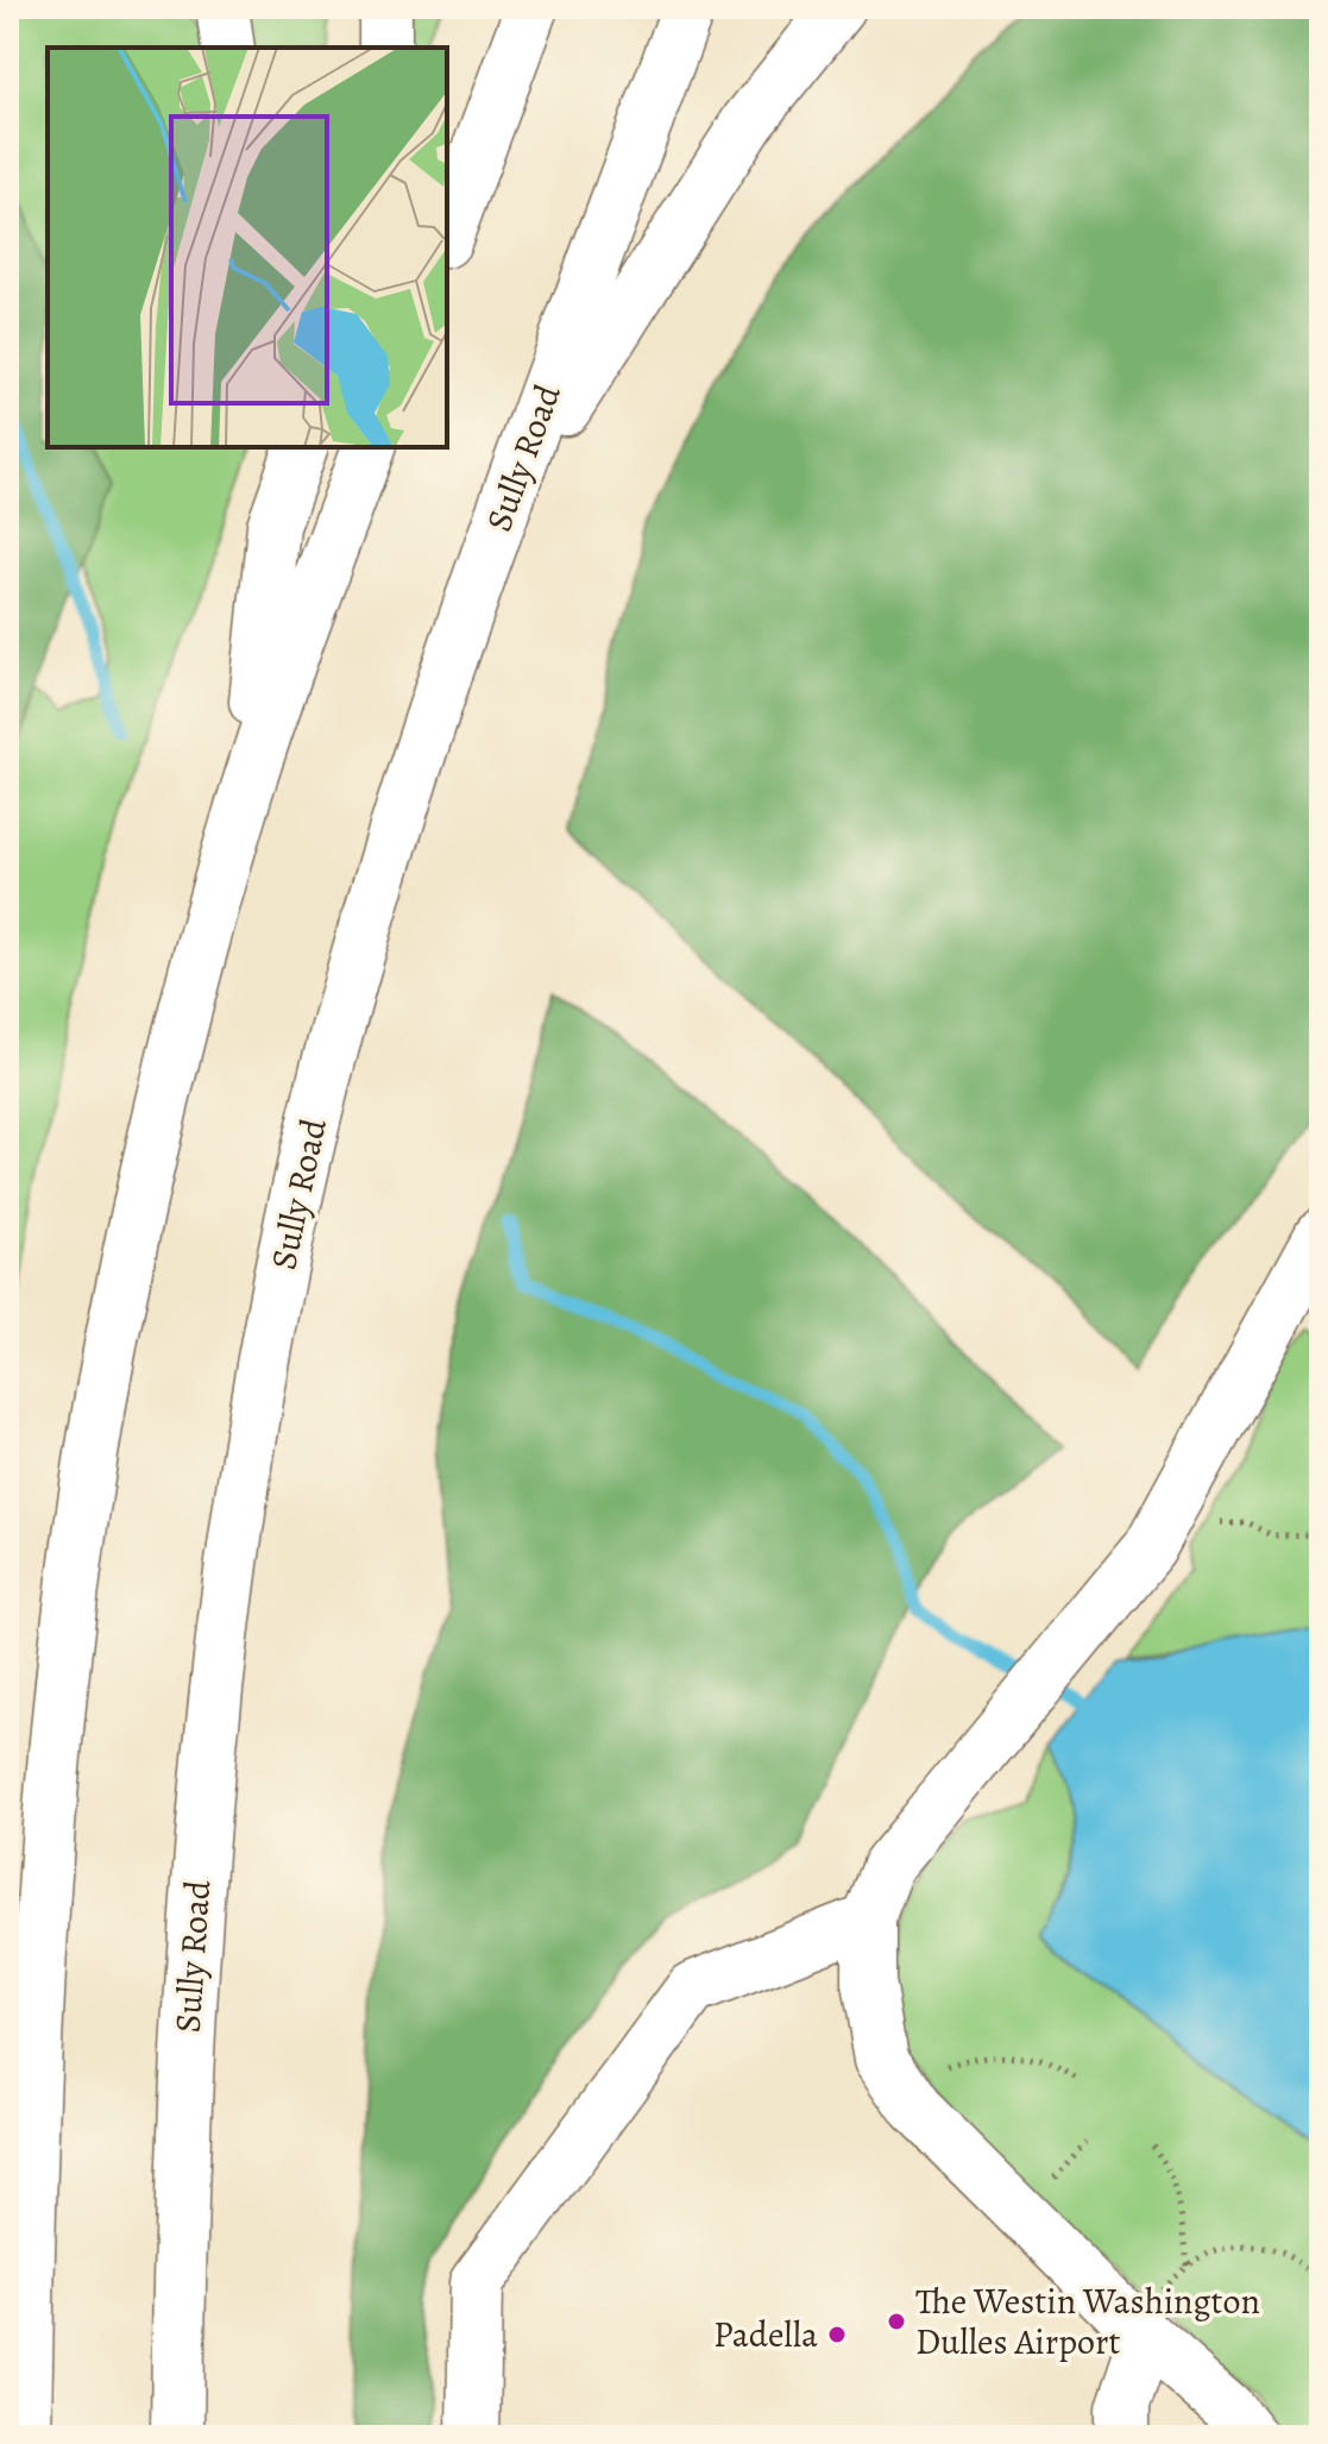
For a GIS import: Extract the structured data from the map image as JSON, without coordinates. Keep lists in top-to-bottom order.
{
  "streets": {
    "main road": ["Sully Road"]
  },
  "places": ["The Westin Washington Dulles Airport", "Padella"]
}
